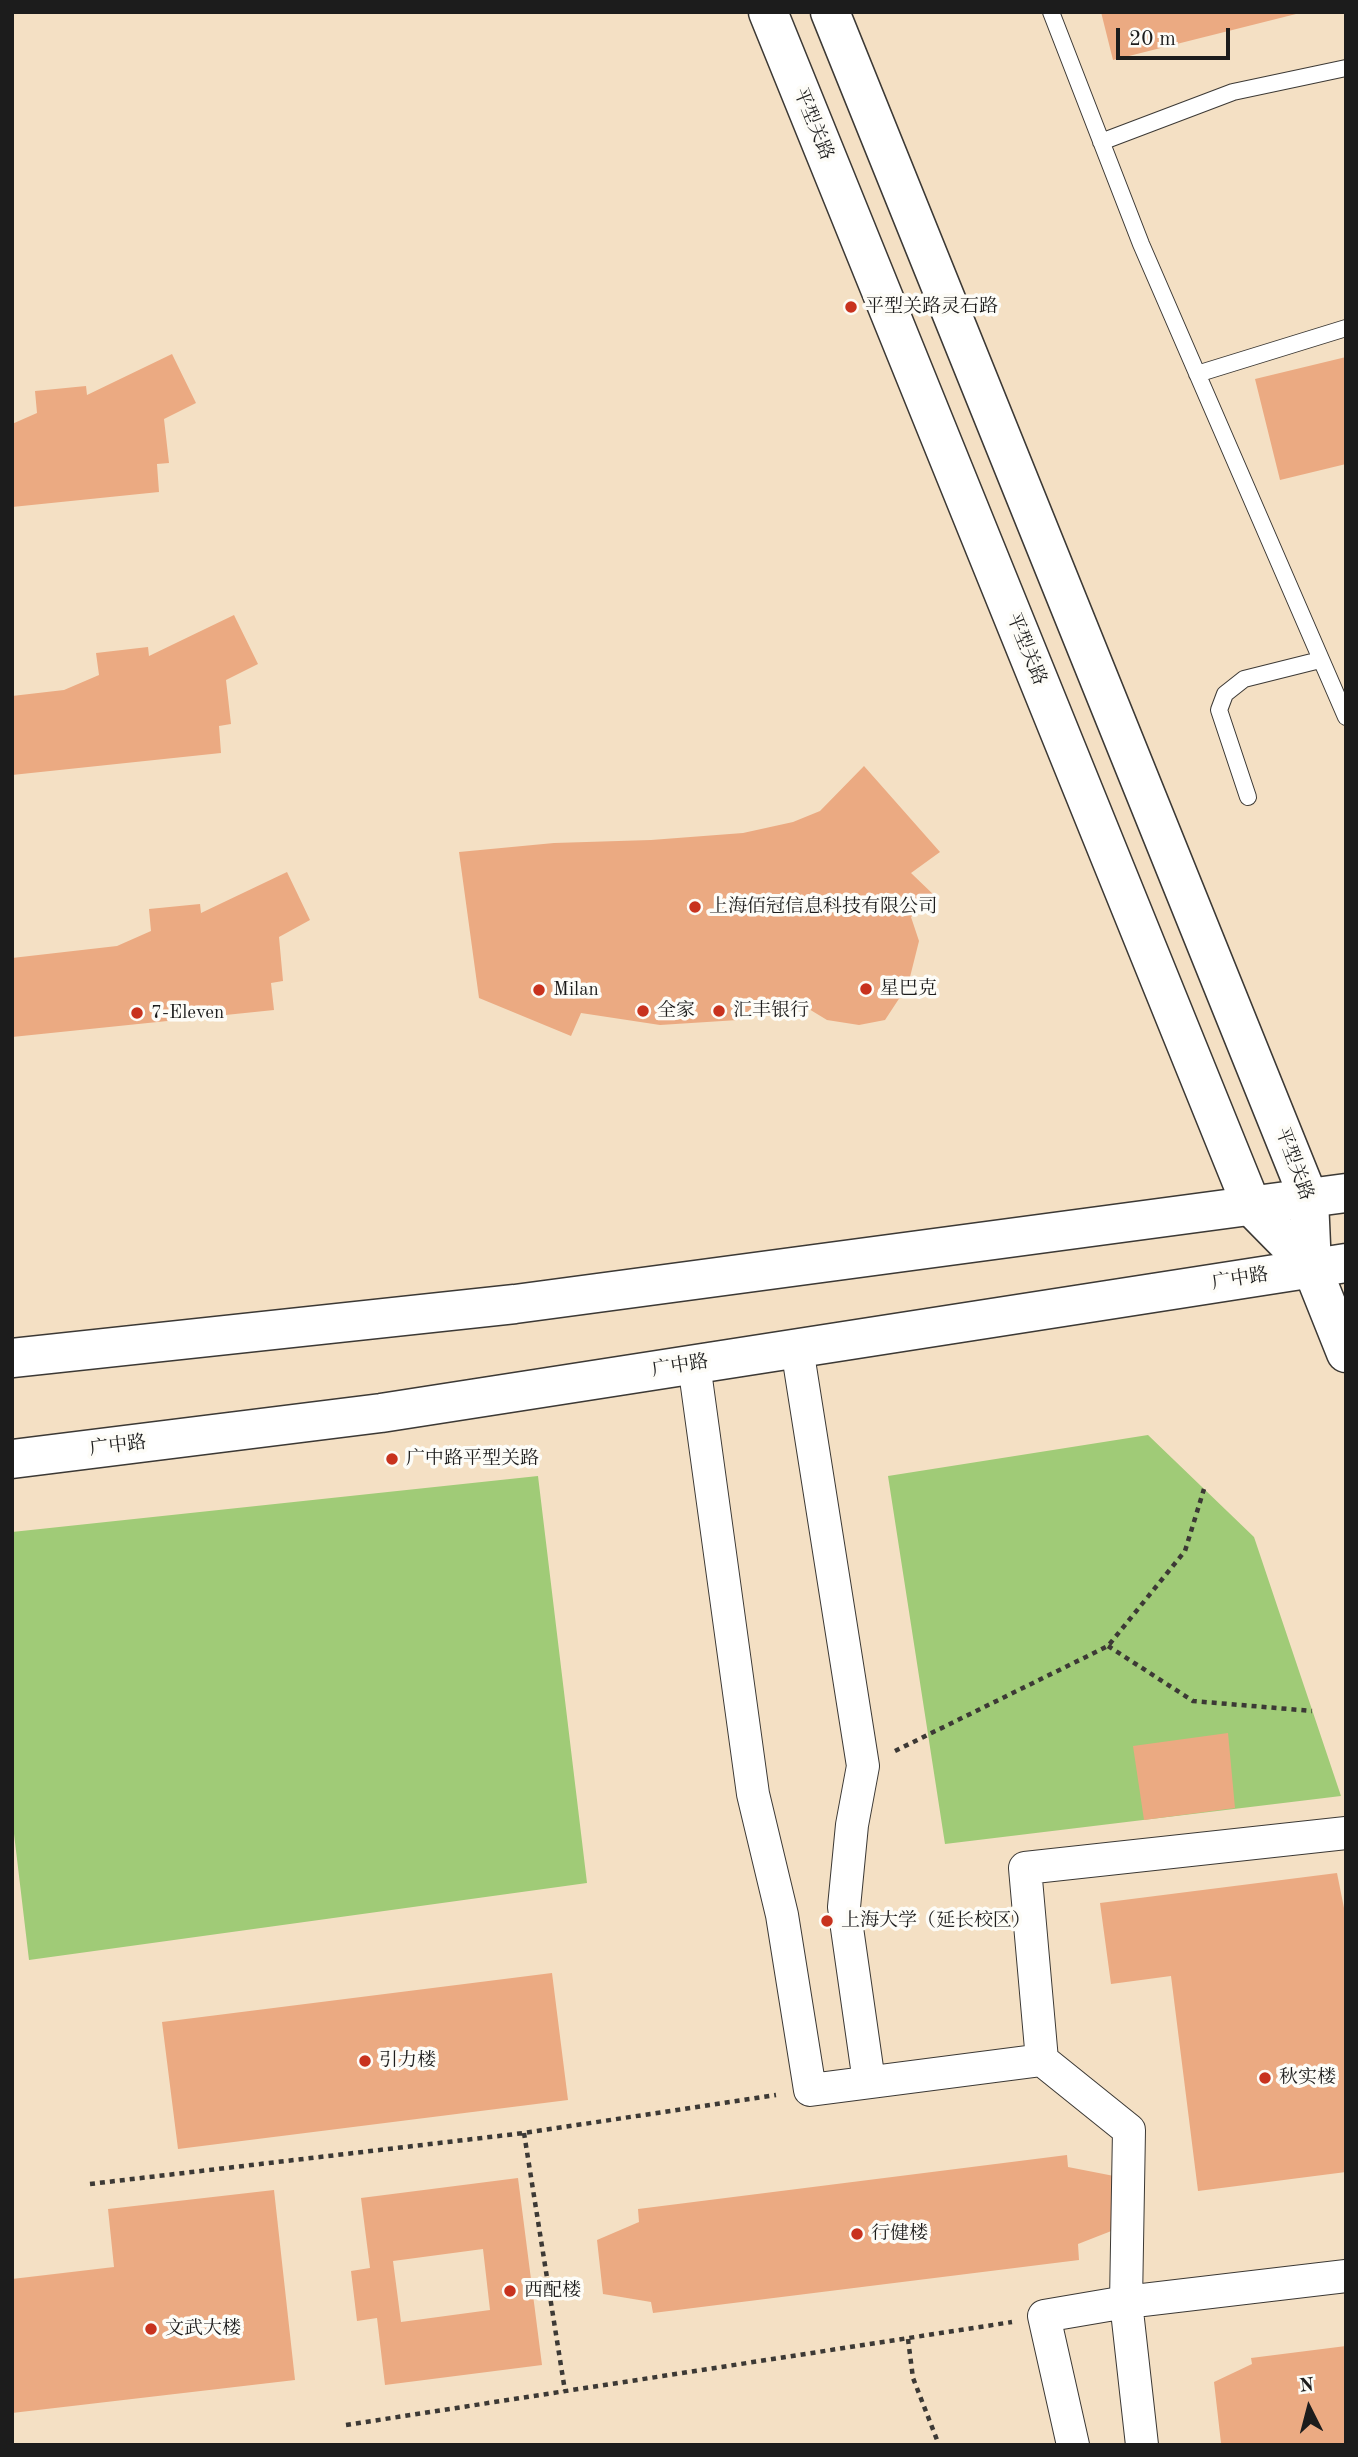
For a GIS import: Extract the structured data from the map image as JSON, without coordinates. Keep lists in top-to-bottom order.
{
  "streets": {
    "street": ["平型关路", "广中路"]
  },
  "crossings": [
    ["平型关路", "广中路"]
  ],
  "places": [
    "平型关路灵石路",
    "上海佰冠信息科技有限公司",
    "星巴克",
    "Milan",
    "全家",
    "汇丰银行",
    "7-Eleven",
    "广中路平型关路",
    "上海大学（延长校区）",
    "引力楼",
    "秋实楼",
    "行健楼",
    "西配楼",
    "文武大楼"
  ],
  "scale_bar": "20 m",
  "north": "top"
}
